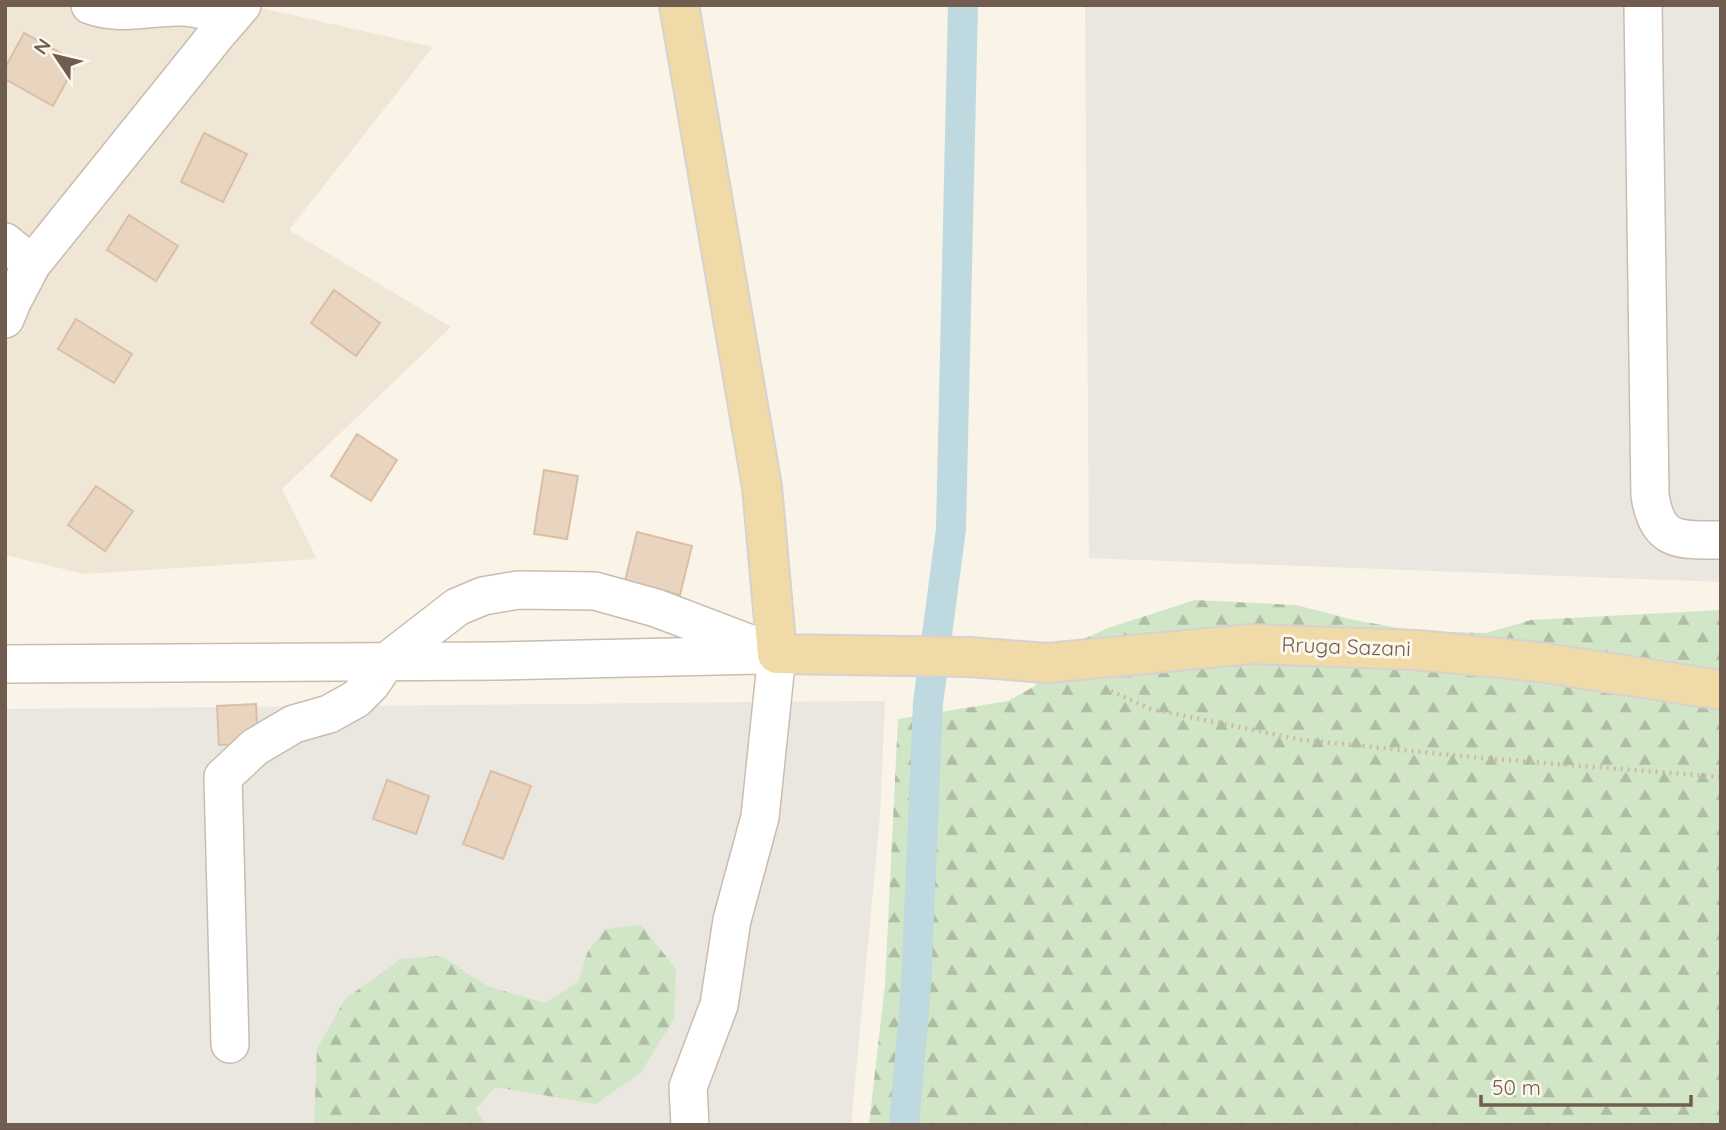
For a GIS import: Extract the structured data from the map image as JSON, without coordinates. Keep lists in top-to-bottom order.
{
  "streets": {
    "main road": ["Rruga Sazani"]
  },
  "scale_bar": "50 m",
  "north": "top left"
}
